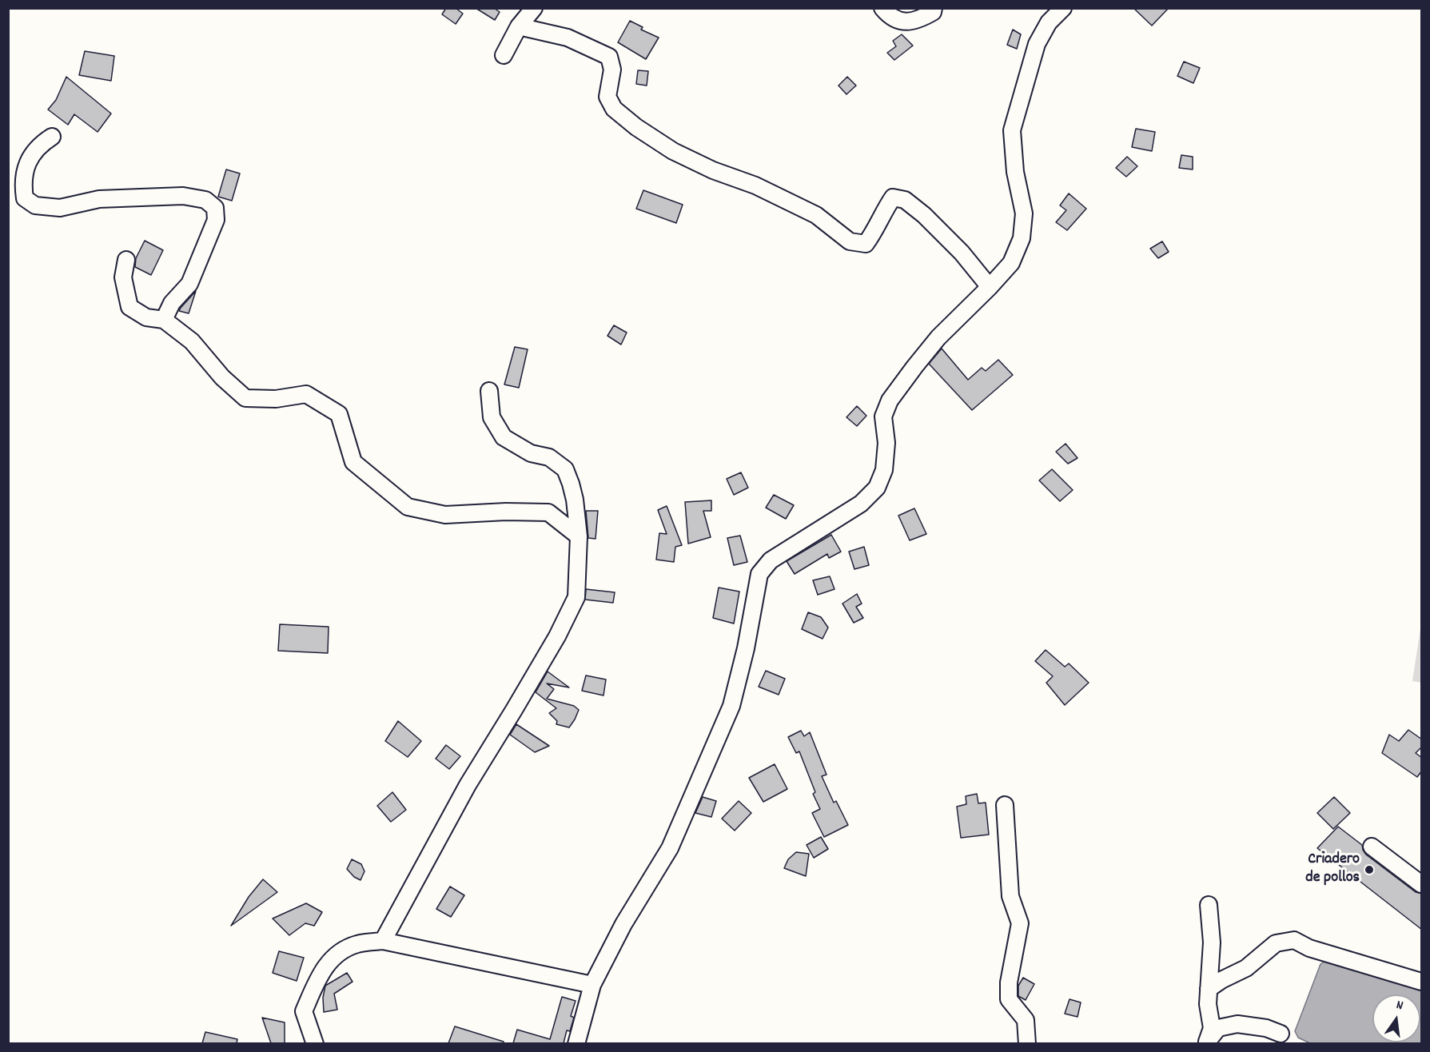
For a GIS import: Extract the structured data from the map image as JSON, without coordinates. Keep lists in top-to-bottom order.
{
  "places": ["Criadero de pollos"],
  "north": "top"
}
